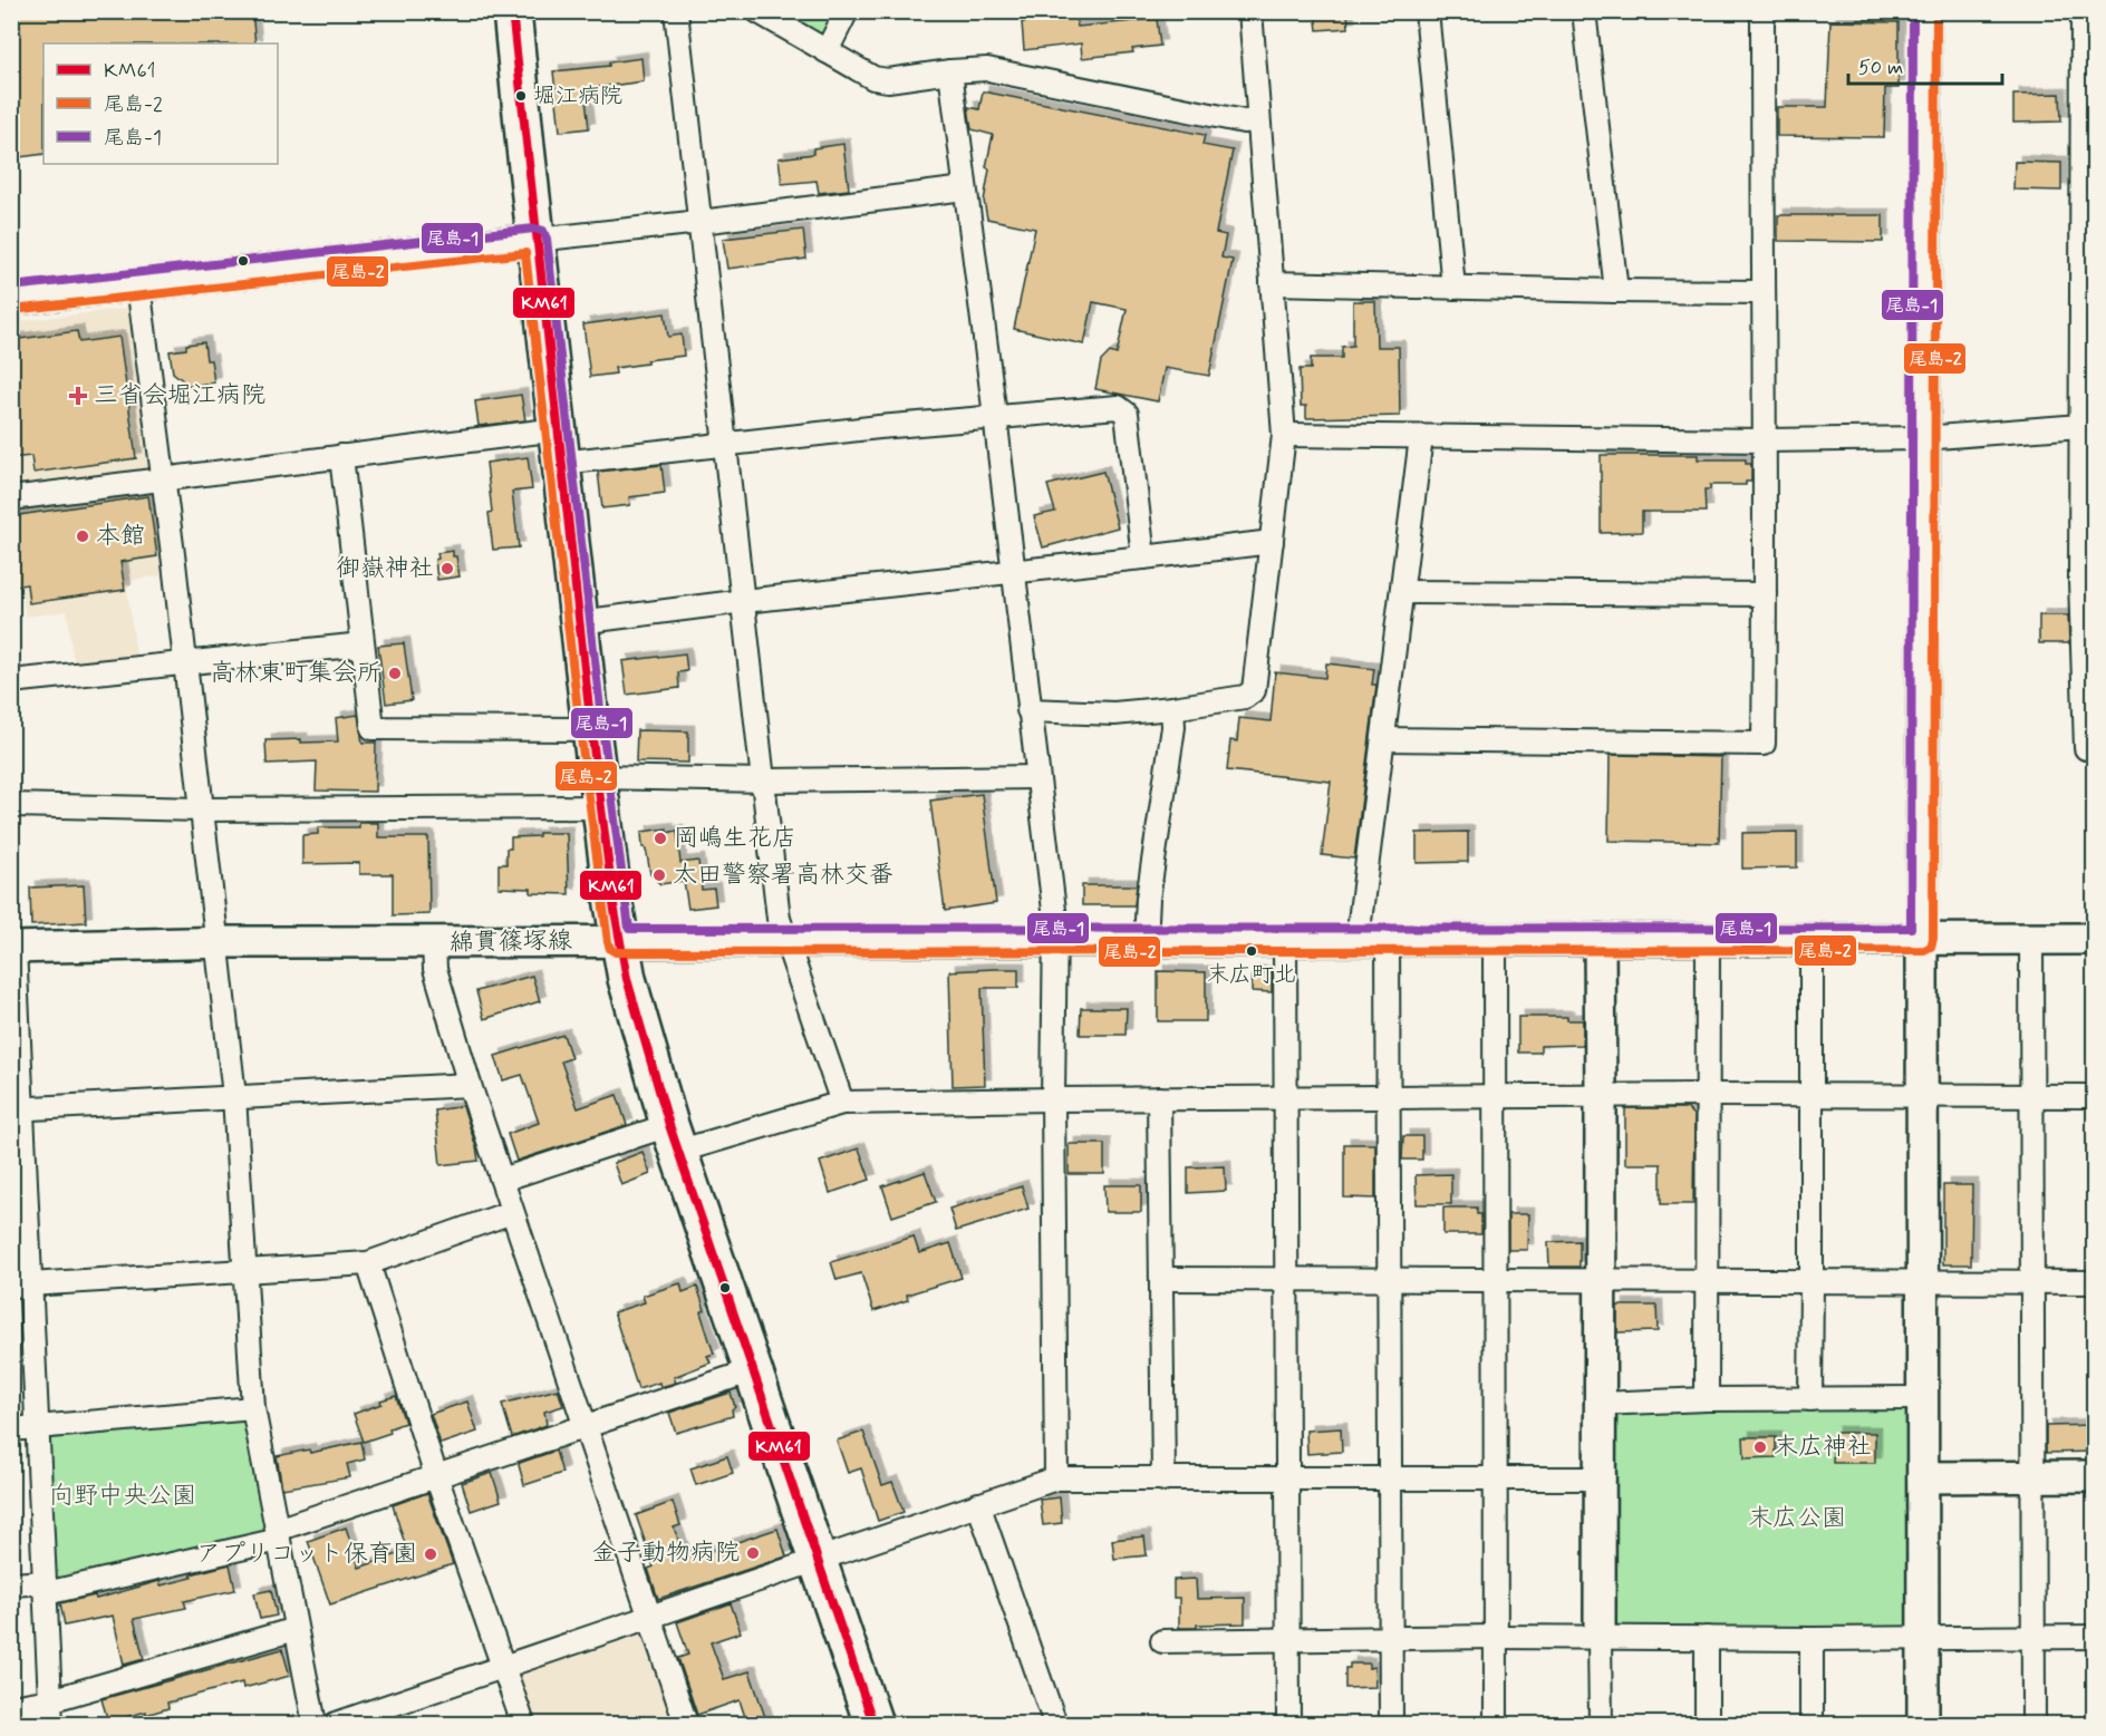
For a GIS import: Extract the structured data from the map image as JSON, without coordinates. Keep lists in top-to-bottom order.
{
  "streets": {
    "street": ["綿貫篠塚線"]
  },
  "parks": ["向野中央公園", "末広公園"],
  "places": {
    "other": [
      "堀江病院",
      "本館",
      "御嶽神社",
      "高林東町集会所",
      "岡嶋生花店",
      "太田警察署高林交番",
      "末広町北",
      "末広神社",
      "金子動物病院",
      "アプリコット保育園"
    ],
    "health": ["三省会堀江病院"]
  },
  "lines": ["transit line KM61", "transit line 尾島-2", "transit line 尾島-1"],
  "legend": ["KM61", "尾島-2", "尾島-1"],
  "scale_bar": "50 m"
}
